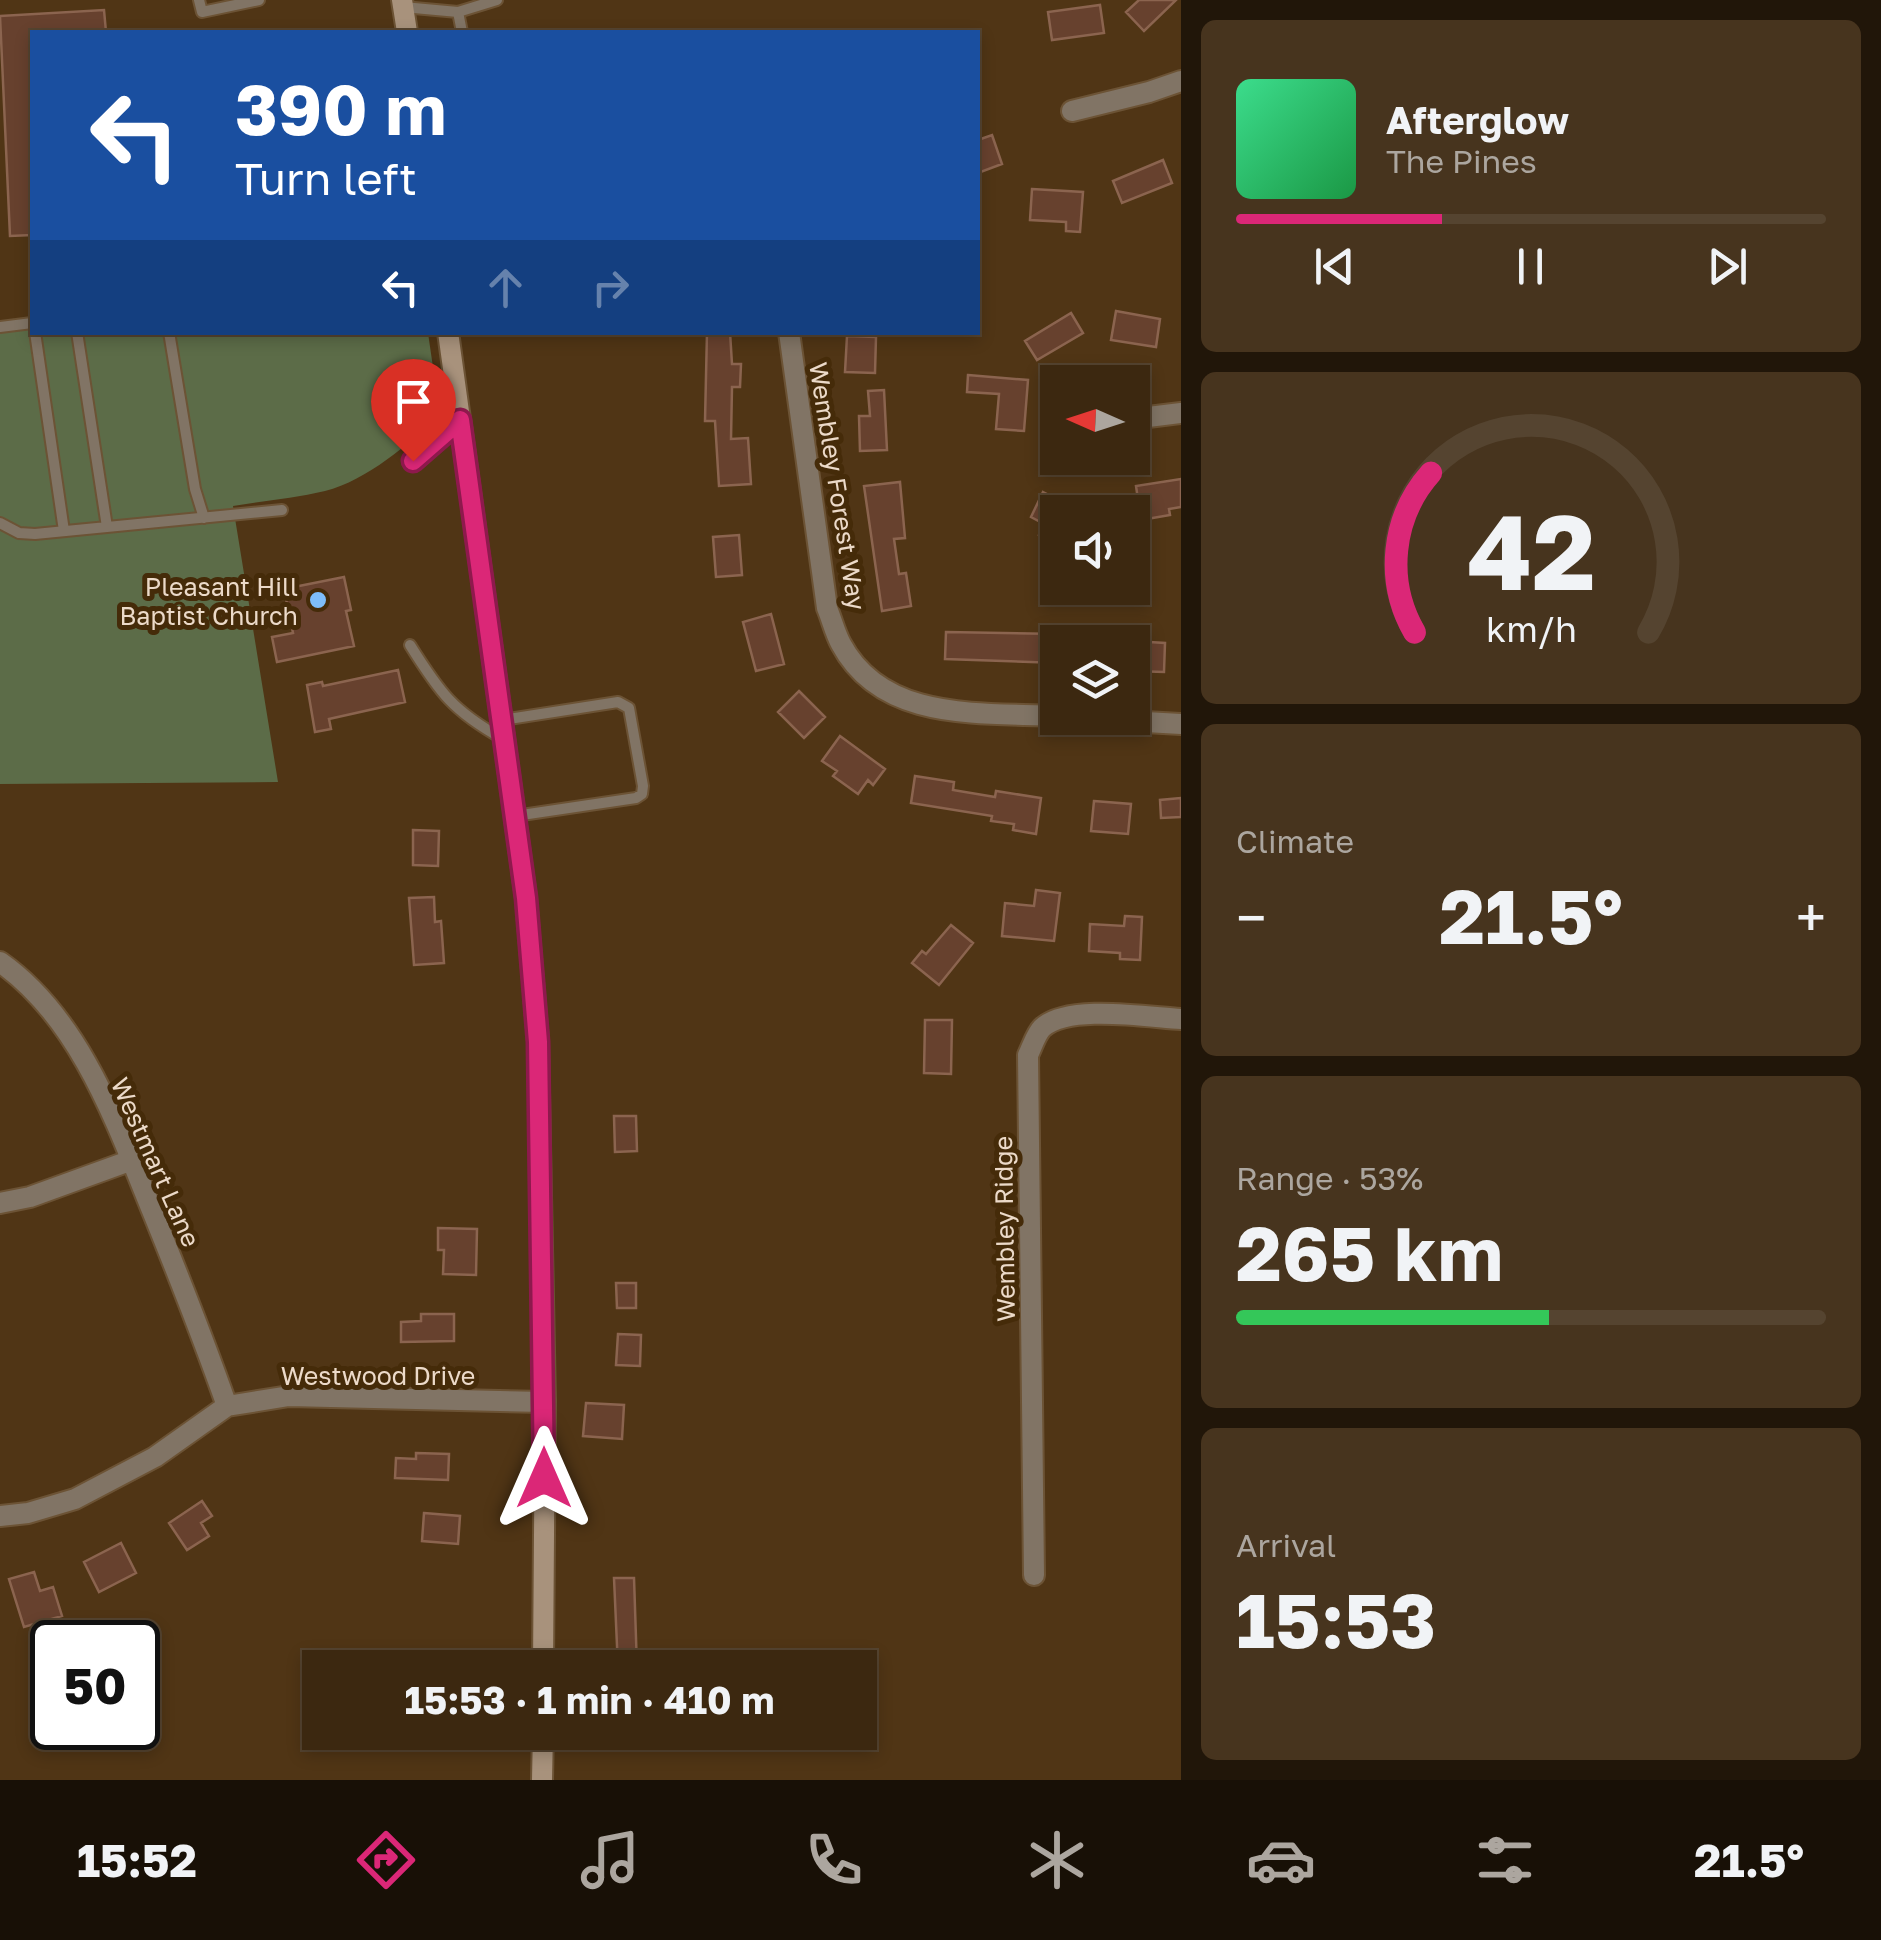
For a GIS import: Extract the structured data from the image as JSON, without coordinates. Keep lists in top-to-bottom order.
{
  "streets": {
    "street": [
      "Wembley Forest Way",
      "Westmart Lane",
      "Wembley Ridge",
      "Westwood Drive"
    ]
  },
  "crossings": [
    ["Westmart Lane", "Westwood Drive"]
  ],
  "places": ["Pleasant Hill Baptist Church"],
  "north": "left",
  "page": {
    "turn": ["390 m", "Turn left"],
    "song": ["Afterglow", "The Pines"],
    "tile": [
      "Climate",
      ["Range · 53%", "265 km"],
      ["Arrival", "15:53"]
    ],
    "heat": ["−", "21.5°", "+"],
    "limit": "50",
    "trip": "15:53 · 1 min · 410 m",
    "tabs": ["15:52", "21.5°"],
    "gauge": ["42", "km/h"]
  }
}
